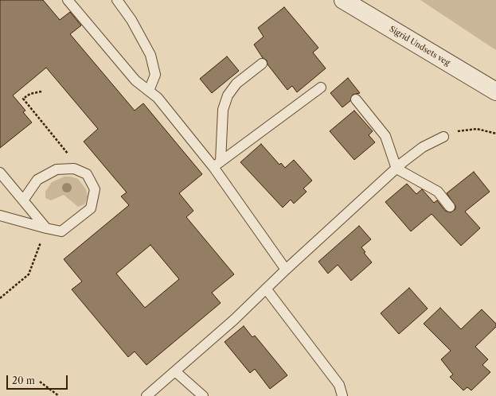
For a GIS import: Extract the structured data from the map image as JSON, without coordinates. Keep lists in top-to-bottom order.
{
  "streets": {
    "street": ["Sigrid Undsets veg"]
  },
  "scale_bar": "20 m"
}
